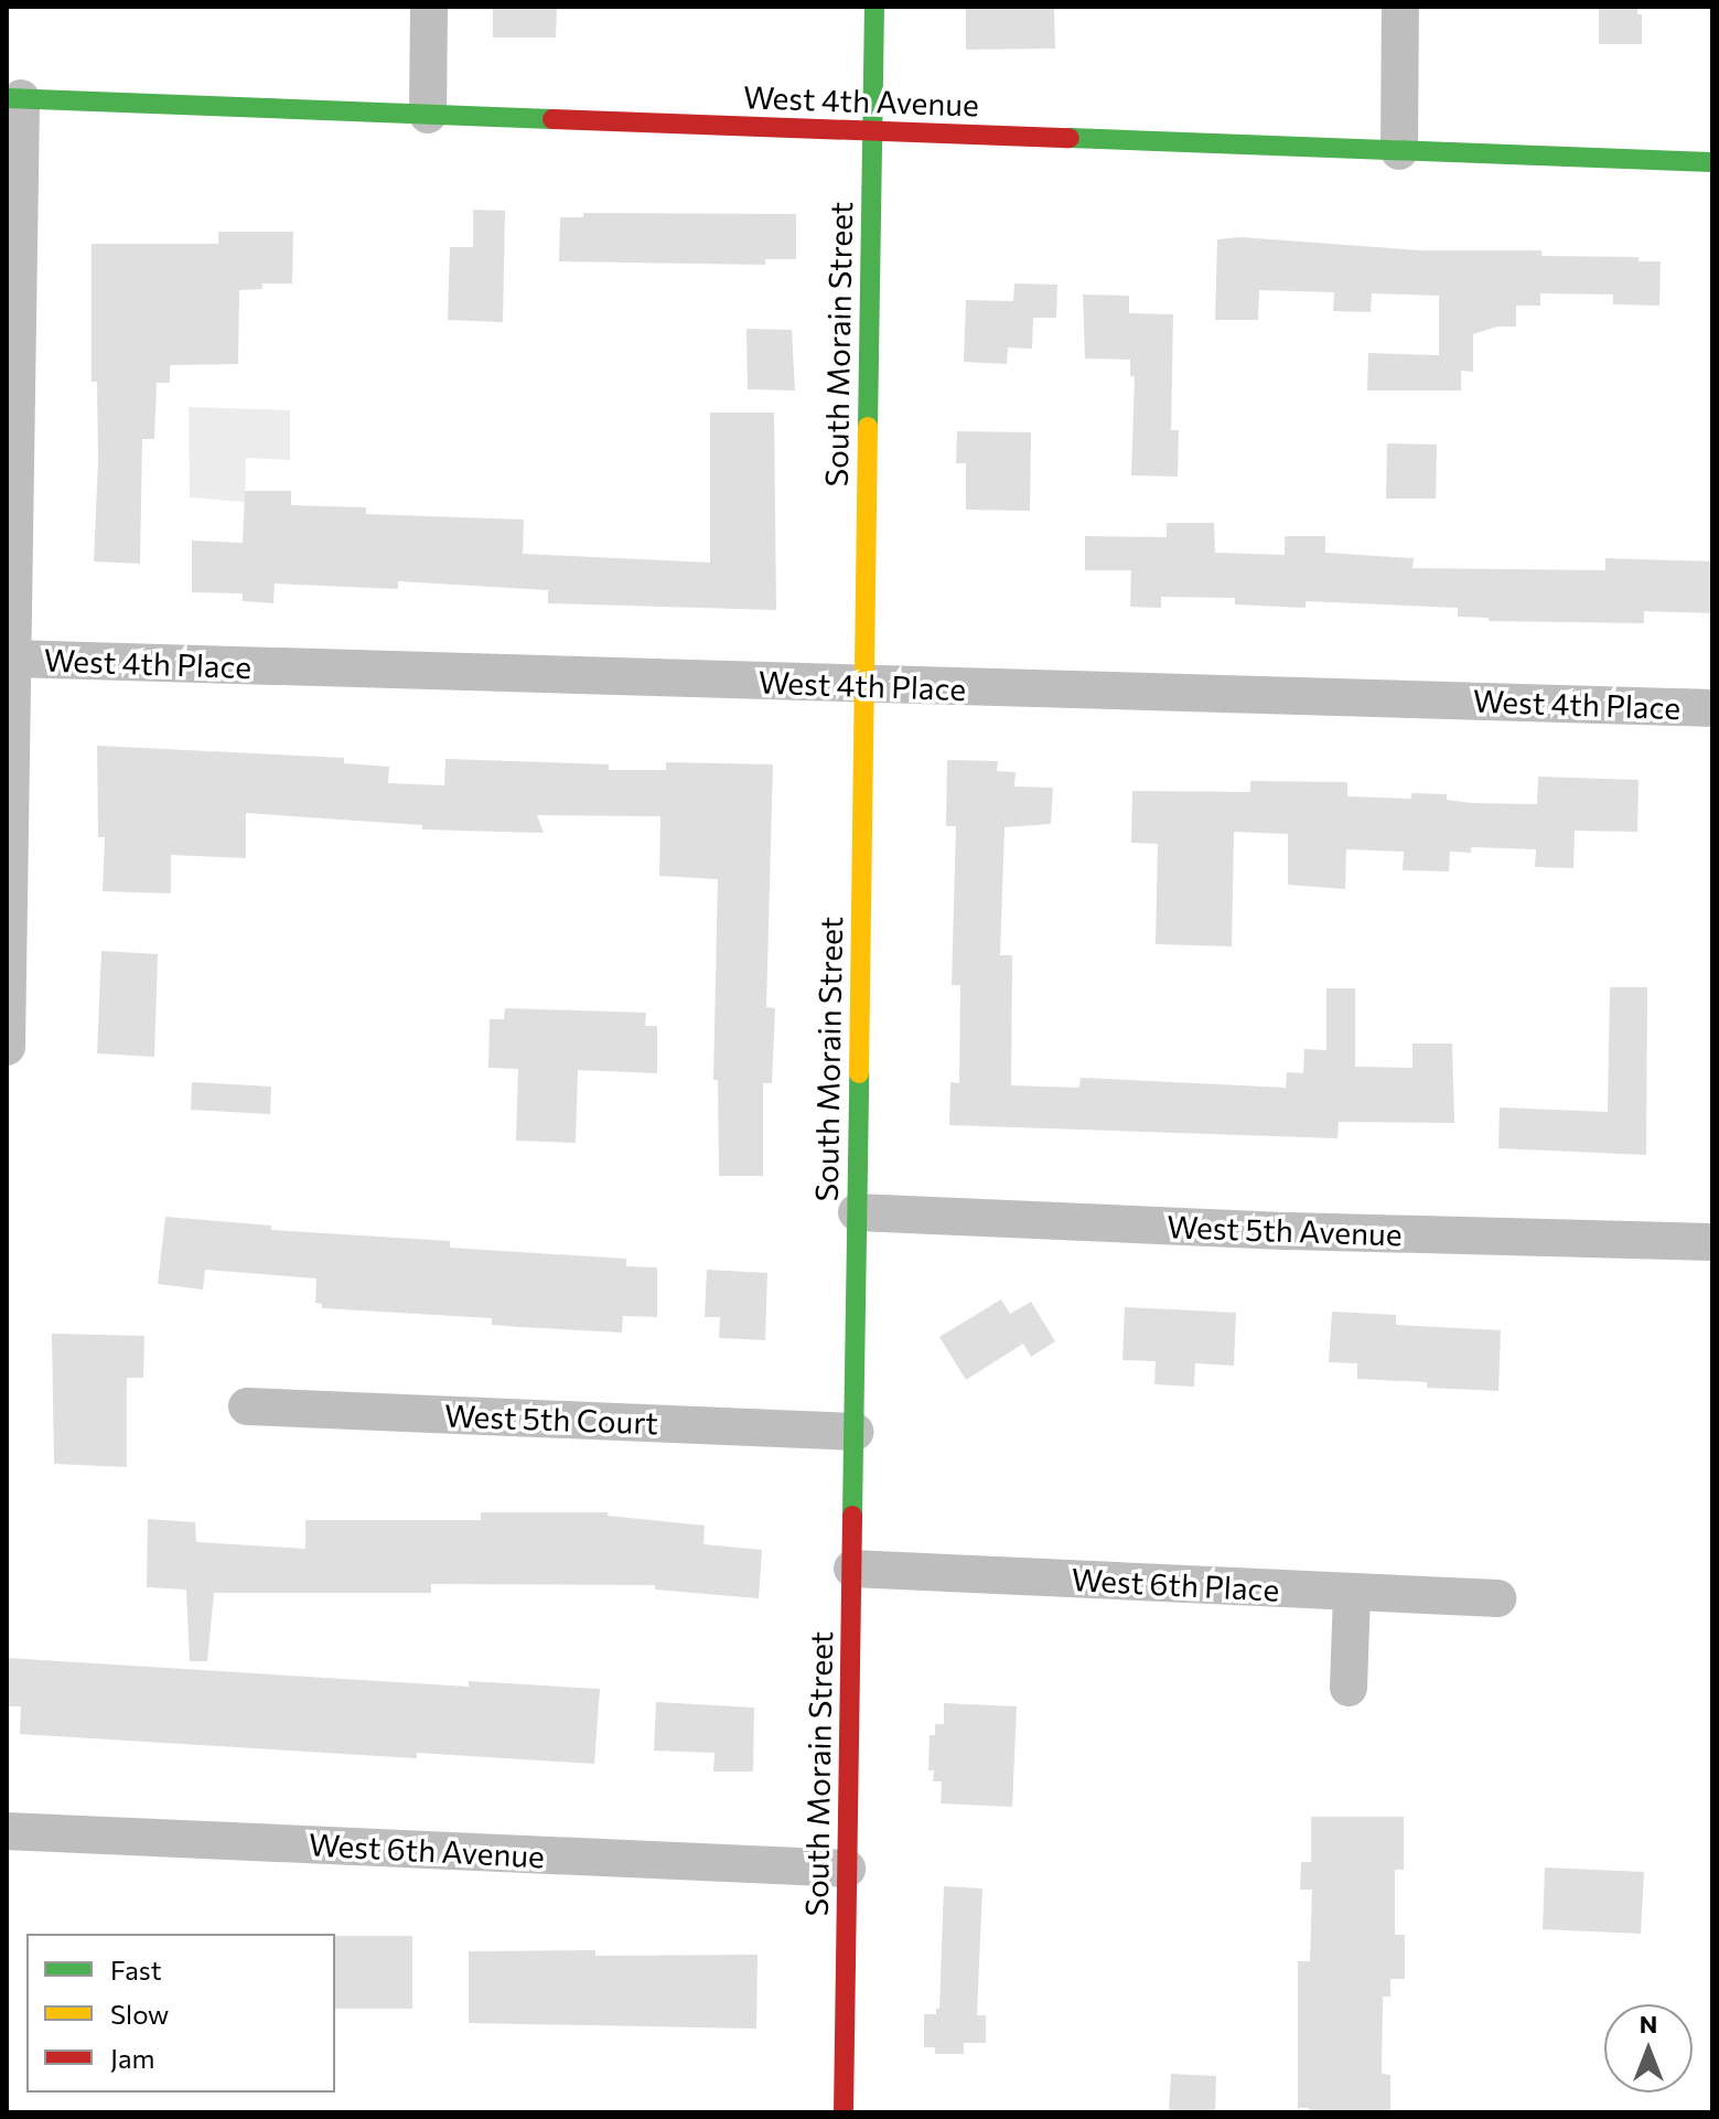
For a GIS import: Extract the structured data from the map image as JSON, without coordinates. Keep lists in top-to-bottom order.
{
  "streets": {
    "street": [
      "West 4th Avenue",
      "South Morain Street",
      "West 4th Place",
      "West 5th Avenue",
      "West 5th Court",
      "West 6th Place",
      "West 6th Avenue"
    ]
  },
  "crossings": [
    ["West 4th Avenue", "South Morain Street"],
    ["South Morain Street", "West 4th Place"],
    ["South Morain Street", "West 5th Avenue"],
    ["South Morain Street", "West 5th Court"],
    ["South Morain Street", "West 6th Place"],
    ["South Morain Street", "West 6th Avenue"]
  ],
  "legend": ["Fast", "Slow", "Jam"],
  "north": "top"
}
